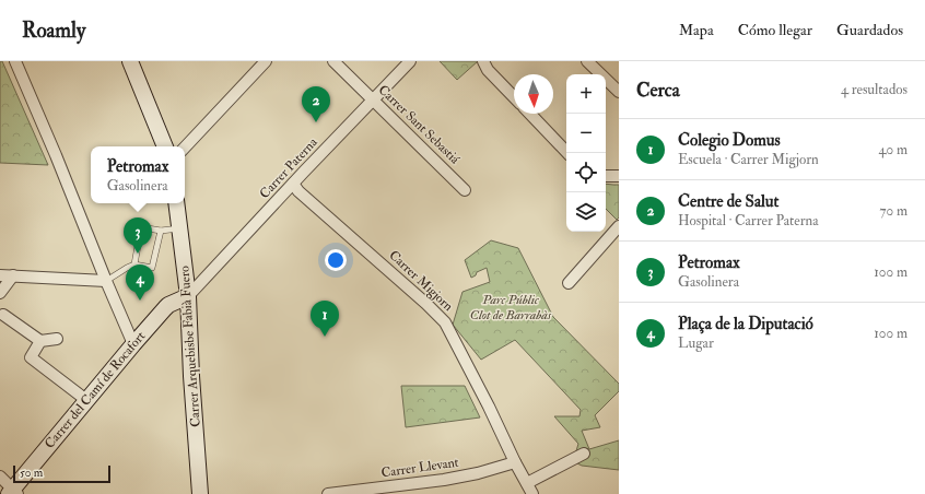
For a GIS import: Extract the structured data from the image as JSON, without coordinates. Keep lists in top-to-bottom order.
{
  "streets": {
    "street": [
      "Carrer Sant Sebastiá",
      "Carrer Paterna",
      "Carrer Migjorn",
      "Carrer Arquebisbe Fabià Fuero",
      "Carrer del Camí de Rocafort",
      "Carrer Llevant"
    ]
  },
  "crossings": [
    ["Carrer Sant Sebastiá", "Carrer Paterna"],
    ["Carrer Paterna", "Carrer Migjorn"],
    ["Carrer Paterna", "Carrer Arquebisbe Fabià Fuero"],
    ["Carrer Paterna", "Carrer del Camí de Rocafort"],
    ["Carrer Migjorn", "Carrer Llevant"],
    ["Carrer Arquebisbe Fabià Fuero", "Carrer del Camí de Rocafort"]
  ],
  "parks": ["Parc Públic Clot de Barrabàs"],
  "scale_bar": "50 m",
  "north": "bottom",
  "page": {
    "header": "Roamly",
    "nav": ["Mapa", "Cómo llegar", "Guardados"],
    "heading": ["Cerca", "4 resultados"],
    "map_buttons": ["+", "−"],
    "pins": [
      "2",
      "3",
      "4",
      "1"
    ],
    "list": [
      {
        "mark": "1",
        "name": "Colegio Domus",
        "note": "Escuela · Carrer Migjorn",
        "value": "40 m"
      },
      {
        "mark": "2",
        "name": "Centre de Salut",
        "note": "Hospital · Carrer Paterna",
        "value": "70 m"
      },
      {
        "mark": "3",
        "name": "Petromax",
        "note": "Gasolinera",
        "value": "100 m"
      },
      {
        "mark": "4",
        "name": "Plaça de la Diputació",
        "note": "Lugar",
        "value": "100 m"
      }
    ],
    "popup": ["Petromax", "Gasolinera"],
    "scale": "50 m"
  }
}
